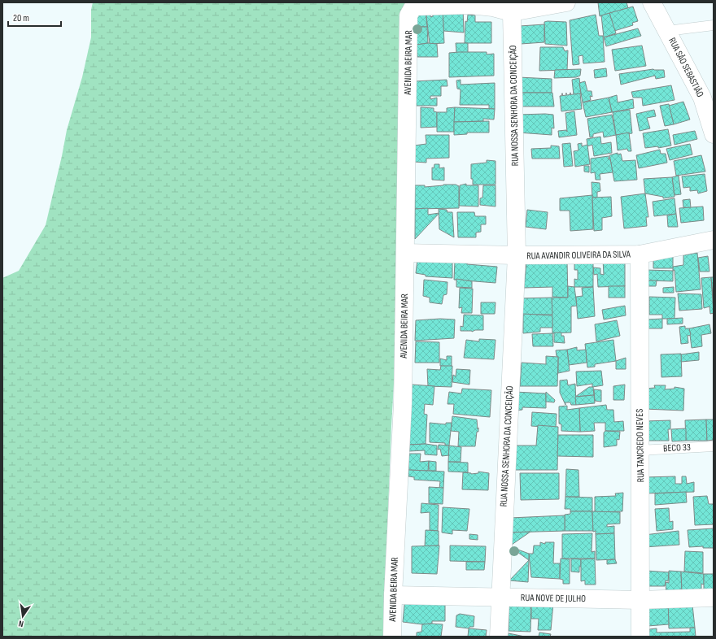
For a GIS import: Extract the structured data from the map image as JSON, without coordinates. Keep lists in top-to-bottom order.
{
  "streets": {
    "street": [
      "AVENIDA BEIRA MAR",
      "RUA SÃO SEBASTIÃO",
      "RUA NOSSA SENHORA DA CONCEIÇÃO",
      "RUA AVANDIR OLIVEIRA DA SILVA",
      "RUA TANCREDO NEVES",
      "RUA NOVE DE JULHO"
    ],
    "lane": ["BECO 33"]
  },
  "crossings": [
    ["AVENIDA BEIRA MAR", "RUA AVANDIR OLIVEIRA DA SILVA"],
    ["AVENIDA BEIRA MAR", "RUA NOVE DE JULHO"],
    ["RUA NOSSA SENHORA DA CONCEIÇÃO", "RUA AVANDIR OLIVEIRA DA SILVA"],
    ["RUA NOSSA SENHORA DA CONCEIÇÃO", "RUA NOVE DE JULHO"],
    ["RUA AVANDIR OLIVEIRA DA SILVA", "RUA TANCREDO NEVES"],
    ["RUA TANCREDO NEVES", "BECO 33"],
    ["RUA TANCREDO NEVES", "RUA NOVE DE JULHO"]
  ],
  "scale_bar": "20 m",
  "north": "bottom"
}
